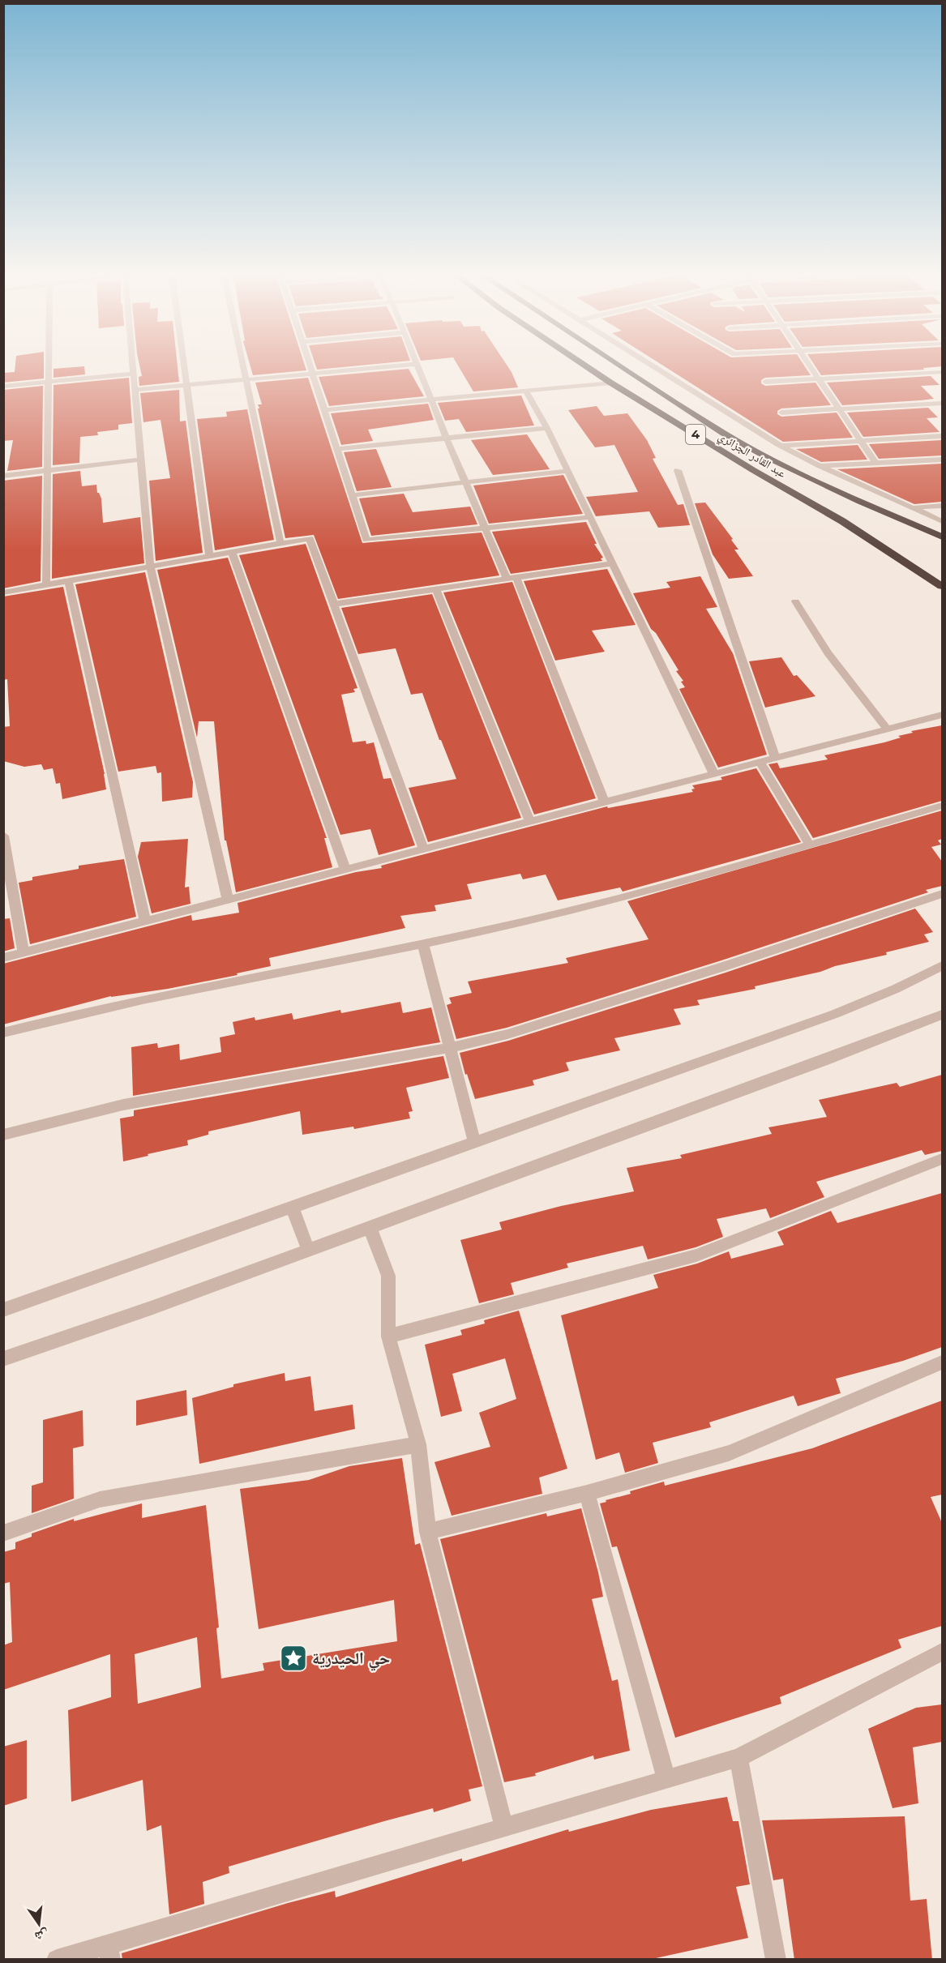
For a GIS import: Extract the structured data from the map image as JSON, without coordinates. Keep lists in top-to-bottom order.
{
  "streets": {
    "highway": ["4", "عبد القادر الجزائري"]
  },
  "places": {
    "place": ["حي الحيدرية"]
  },
  "north": "bottom"
}
